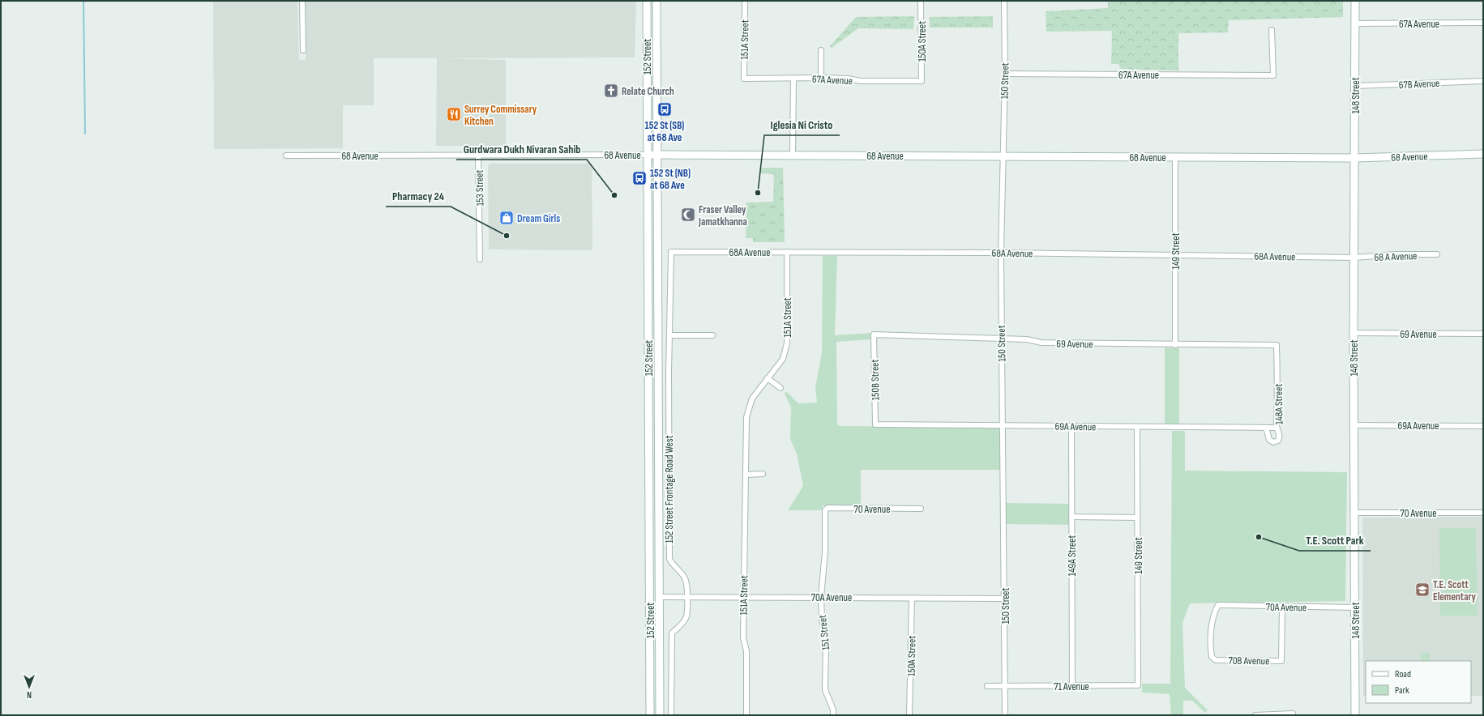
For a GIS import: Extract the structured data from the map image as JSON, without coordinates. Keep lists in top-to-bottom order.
{
  "streets": {
    "street": [
      "67A Avenue",
      "151A Street",
      "150A Street",
      "152 Street",
      "150 Street",
      "67B Avenue",
      "148 Street",
      "68 Avenue",
      "153 Street",
      "149 Street",
      "68A Avenue",
      "68 A Avenue",
      "69 Avenue",
      "150B Street",
      "148A Street",
      "69A Avenue",
      "152 Street Frontage Road West",
      "70 Avenue",
      "149A Street",
      "70A Avenue",
      "151 Street",
      "70B Avenue",
      "71 Avenue"
    ]
  },
  "crossings": [
    ["67A Avenue", "151A Street"],
    ["67A Avenue", "150A Street"],
    ["67A Avenue", "150 Street"],
    ["67A Avenue", "148 Street"],
    ["151A Street", "68A Avenue"],
    ["151A Street", "70A Avenue"],
    ["150A Street", "70A Avenue"],
    ["152 Street", "68 Avenue"],
    ["152 Street", "70A Avenue"],
    ["150 Street", "68 Avenue"],
    ["150 Street", "68A Avenue"],
    ["150 Street", "69 Avenue"],
    ["150 Street", "69A Avenue"],
    ["150 Street", "70A Avenue"],
    ["150 Street", "71 Avenue"],
    ["67B Avenue", "148 Street"],
    ["148 Street", "68 Avenue"],
    ["148 Street", "68A Avenue"],
    ["148 Street", "68 A Avenue"],
    ["148 Street", "69 Avenue"],
    ["148 Street", "69A Avenue"],
    ["148 Street", "70 Avenue"],
    ["148 Street", "70A Avenue"],
    ["68 Avenue", "153 Street"],
    ["68 Avenue", "149 Street"],
    ["149 Street", "68A Avenue"],
    ["149 Street", "69 Avenue"],
    ["149 Street", "69A Avenue"],
    ["149 Street", "71 Avenue"],
    ["68A Avenue", "68 A Avenue"],
    ["68A Avenue", "152 Street Frontage Road West"],
    ["69 Avenue", "150B Street"],
    ["69 Avenue", "148A Street"],
    ["150B Street", "69A Avenue"],
    ["148A Street", "69A Avenue"],
    ["69A Avenue", "149A Street"],
    ["152 Street Frontage Road West", "70A Avenue"],
    ["70 Avenue", "151 Street"],
    ["149A Street", "71 Avenue"],
    ["70A Avenue", "151 Street"],
    ["70A Avenue", "70B Avenue"]
  ],
  "places": {
    "church": ["Relate Church"],
    "bus stop": ["152 St (SB) at 68 Ave", "152 St (NB) at 68 Ave"],
    "restaurant": ["Surrey Commissary Kitchen"],
    "other": [
      "Iglesia Ni Cristo",
      "Gurdwara Dukh Nivaran Sahib",
      "Pharmacy 24",
      "T.E. Scott Park"
    ],
    "mosque": ["Fraser Valley Jamatkhanna"],
    "shop": ["Dream Girls"],
    "school or university": ["T.E. Scott Elementary"]
  },
  "legend": ["Road", "Park"],
  "north": "bottom"
}
